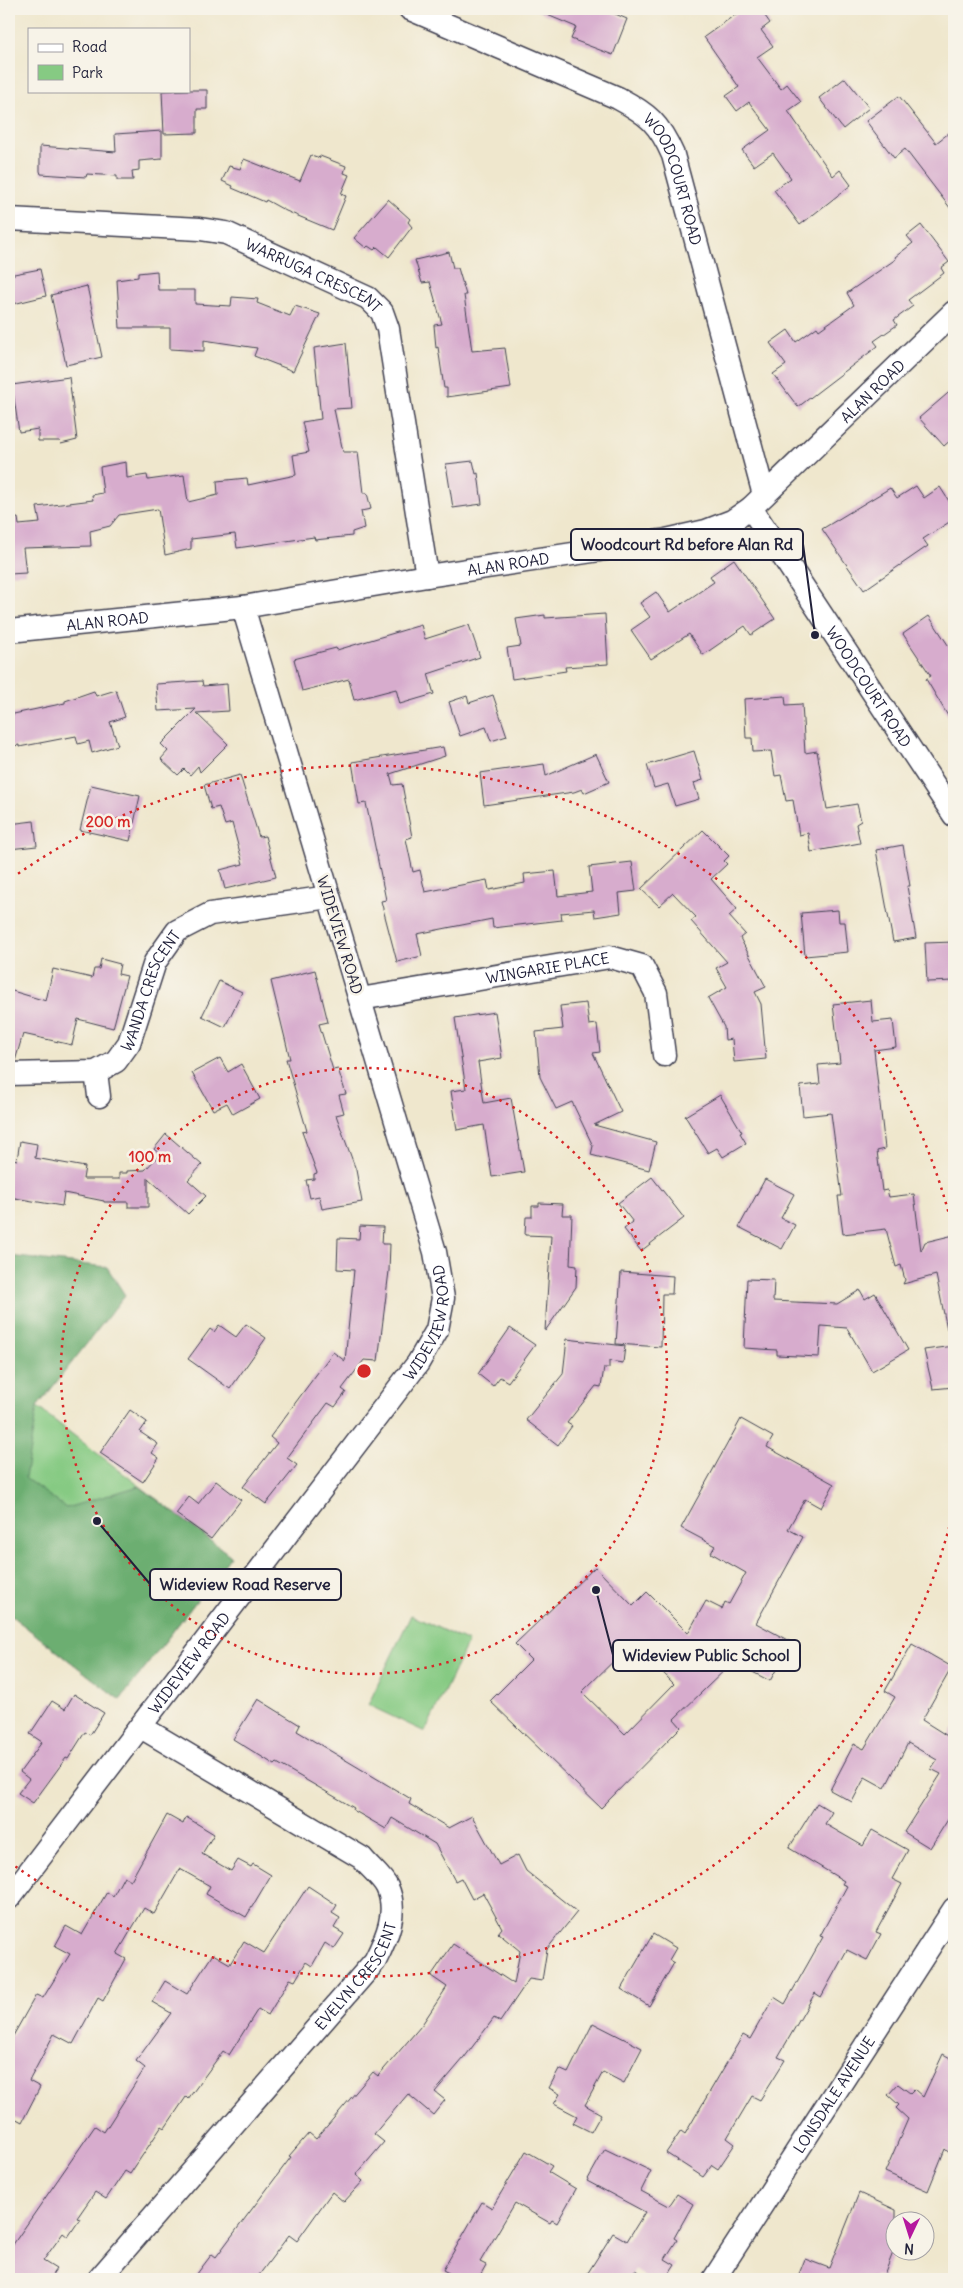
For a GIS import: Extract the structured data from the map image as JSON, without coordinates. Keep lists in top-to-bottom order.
{
  "streets": {
    "street": [
      "WOODCOURT ROAD",
      "WARRUGA CRESCENT",
      "ALAN ROAD",
      "WIDEVIEW ROAD",
      "WINGARIE PLACE",
      "WANDA CRESCENT",
      "EVELYN CRESCENT",
      "LONSDALE AVENUE"
    ]
  },
  "crossings": [
    ["WOODCOURT ROAD", "ALAN ROAD"],
    ["WARRUGA CRESCENT", "ALAN ROAD"],
    ["ALAN ROAD", "WIDEVIEW ROAD"],
    ["WIDEVIEW ROAD", "WINGARIE PLACE"],
    ["WIDEVIEW ROAD", "WANDA CRESCENT"],
    ["WIDEVIEW ROAD", "EVELYN CRESCENT"]
  ],
  "places": ["Woodcourt Rd before Alan Rd", "Wideview Road Reserve", "Wideview Public School"],
  "legend": ["Road", "Park"],
  "north": "bottom",
  "rings": ["200 m", "100 m"]
}
